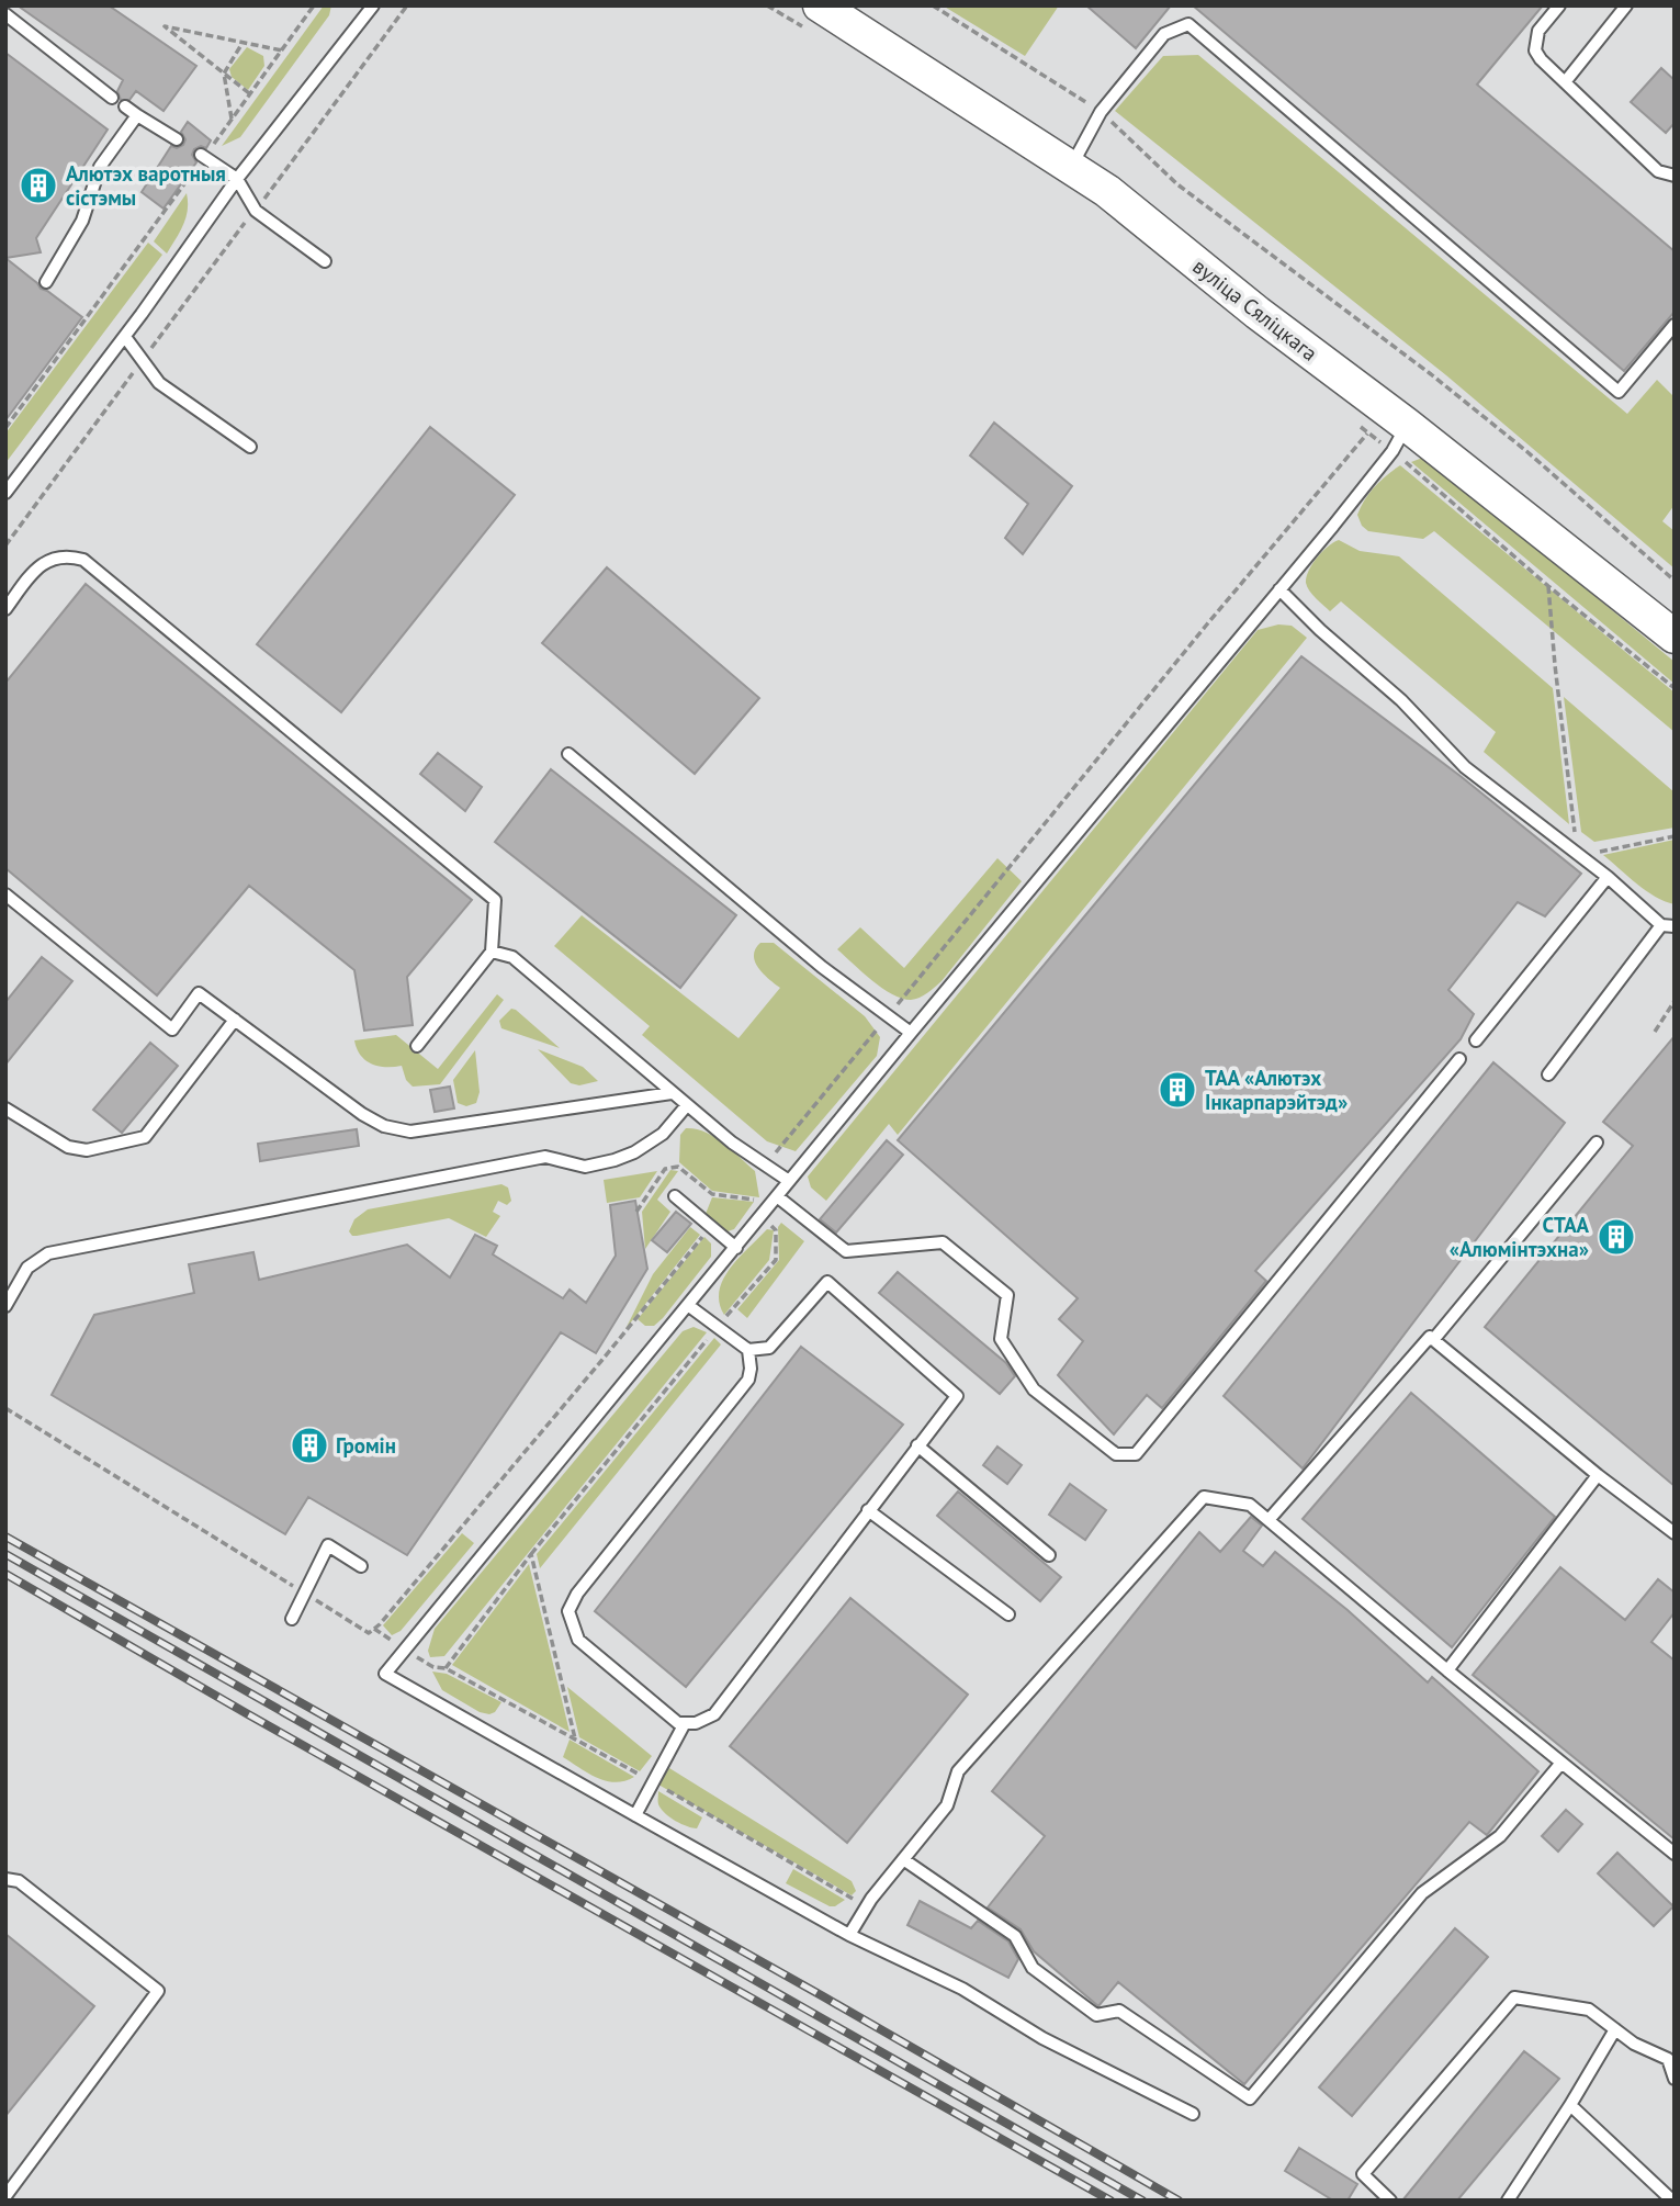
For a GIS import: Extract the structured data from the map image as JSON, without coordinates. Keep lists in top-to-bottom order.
{
  "streets": {
    "main road": ["вуліца Сяліцкага"]
  },
  "places": {
    "building": [
      "Алютэх варотныя сістэмы",
      "ТАА «Алютэх Інкарпарэйтэд»",
      "СТАА «Алюмінтэхна»",
      "Громін"
    ]
  }
}
